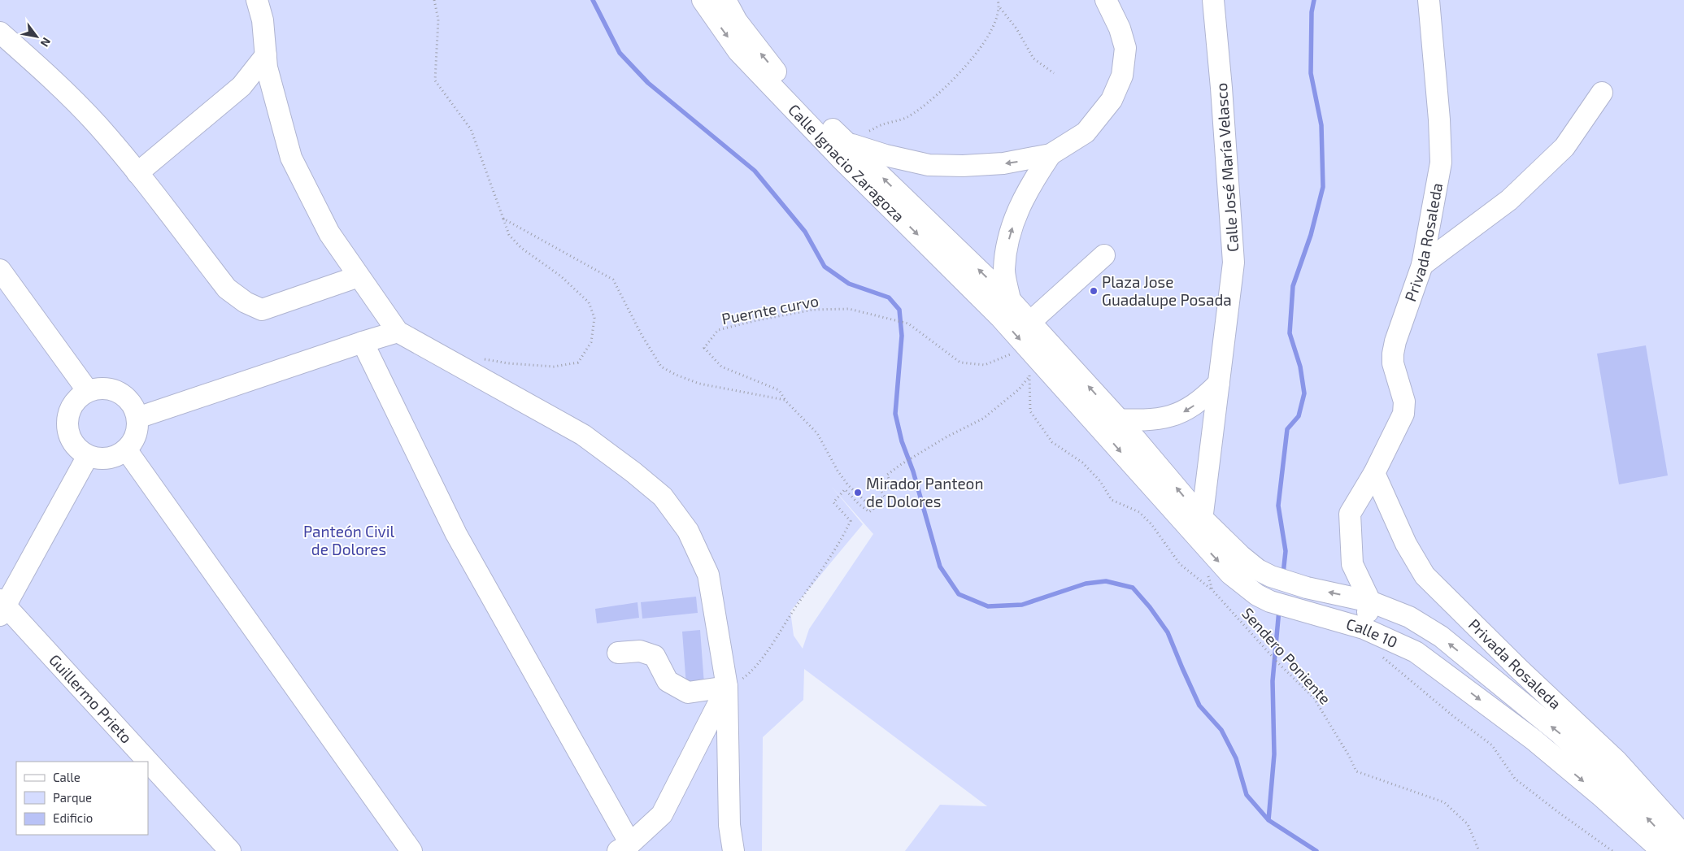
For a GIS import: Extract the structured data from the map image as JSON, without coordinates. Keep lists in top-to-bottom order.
{
  "streets": {
    "street": [
      "Calle Ignacio Zaragoza",
      "Calle José María Velasco",
      "Privada Rosaleda",
      "Calle 10",
      "Guillermo Prieto"
    ],
    "path": ["Puernte curvo", "Sendero Poniente"]
  },
  "crossings": [
    ["Calle Ignacio Zaragoza", "Puernte curvo"],
    ["Calle Ignacio Zaragoza", "Calle 10"],
    ["Calle José María Velasco", "Calle 10"],
    ["Privada Rosaleda", "Calle 10"]
  ],
  "parks": ["Panteón Civil de Dolores"],
  "places": ["Plaza Jose Guadalupe Posada", "Mirador Panteon de Dolores"],
  "legend": ["Calle", "Parque", "Edificio"],
  "north": "bottom right"
}
